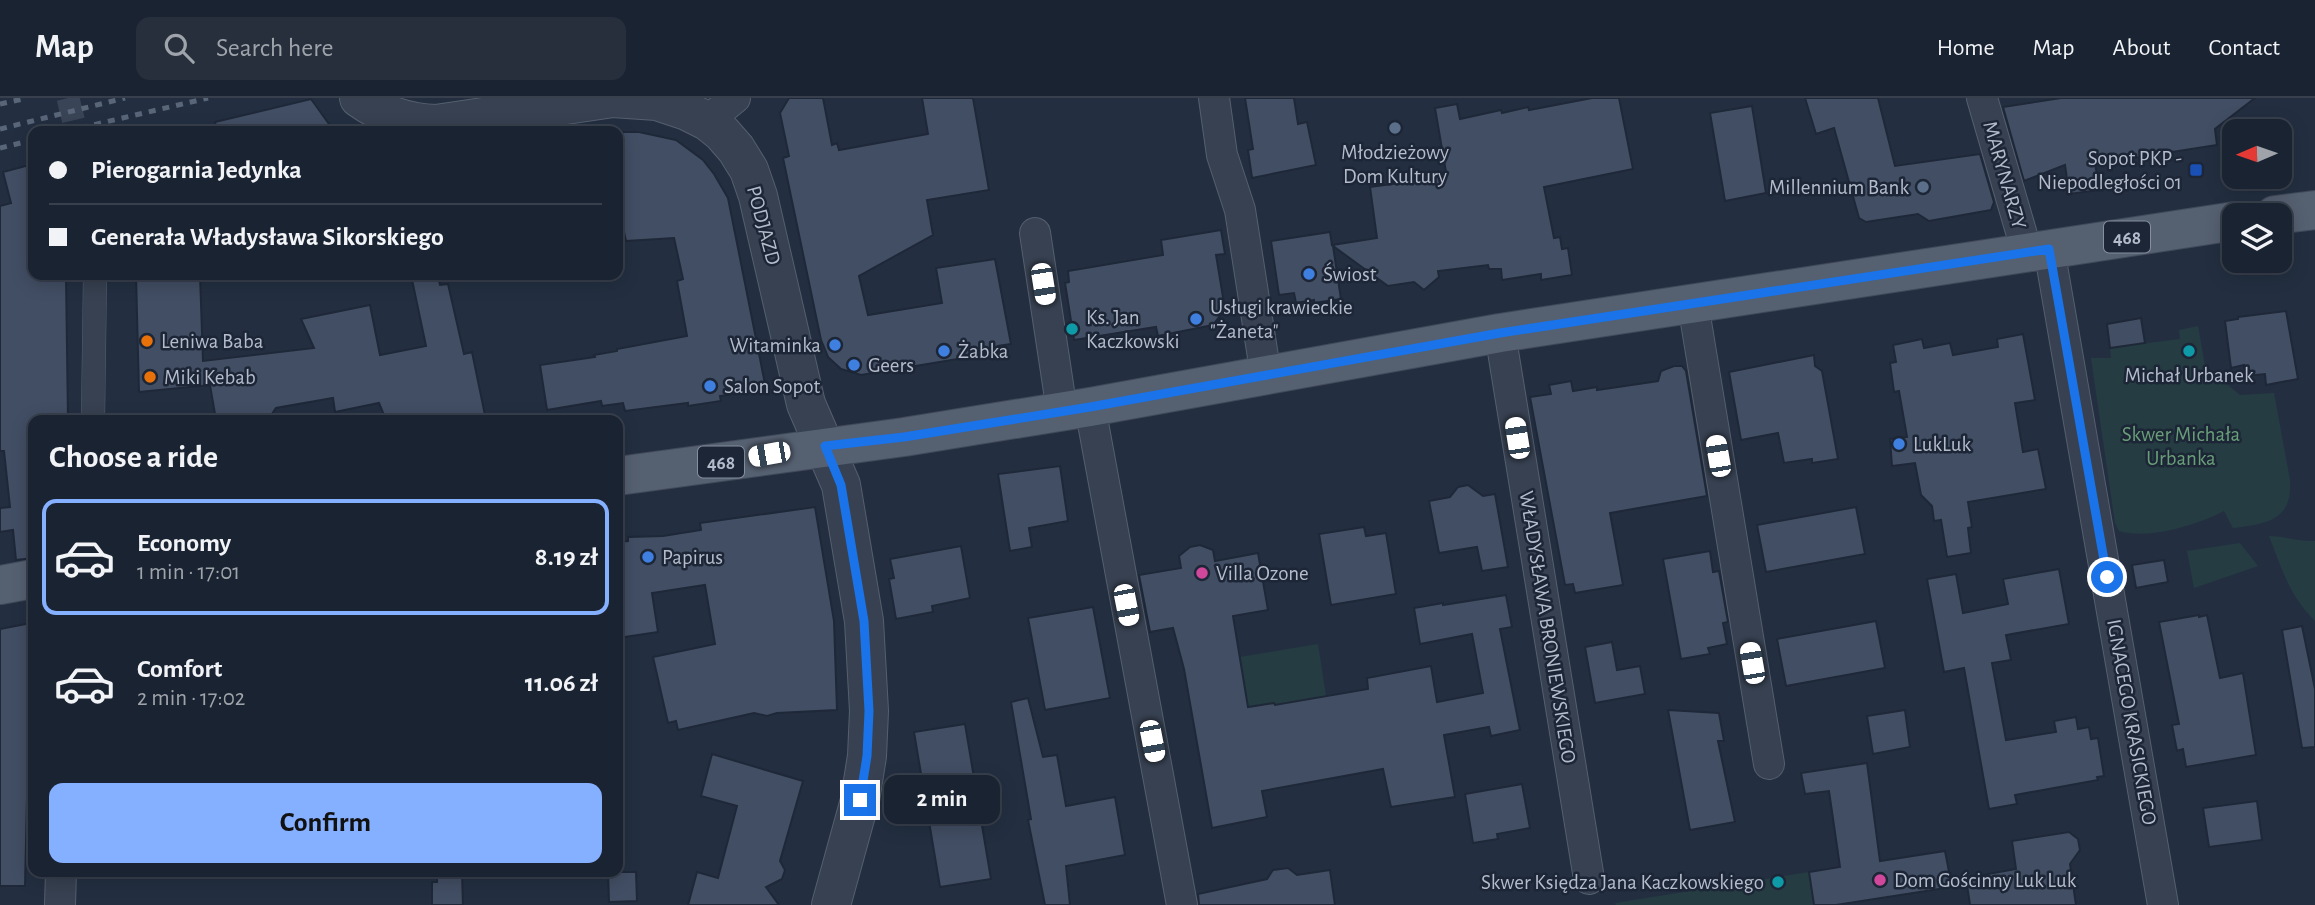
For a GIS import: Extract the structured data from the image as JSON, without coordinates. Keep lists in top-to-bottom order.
{
  "streets": {
    "main road": ["468"],
    "street": [
      "MARYNARZY",
      "PODJAZD",
      "WŁADYSŁAWA BRONIEWSKIEGO",
      "IGNACEGO KRASICKIEGO"
    ]
  },
  "crossings": [
    ["MARYNARZY", "468"],
    ["MARYNARZY", "IGNACEGO KRASICKIEGO"],
    ["PODJAZD", "468"],
    ["468", "WŁADYSŁAWA BRONIEWSKIEGO"],
    ["468", "IGNACEGO KRASICKIEGO"]
  ],
  "parks": ["Skwer Michała Urbanka"],
  "places": {
    "other": [
      "Młodzieżowy Dom Kultury",
      "Millennium Bank",
      "Świost",
      "Usługi krawieckie \"Żaneta\"",
      "Ks. Jan Kaczkowski",
      "Leniwa Baba",
      "Witaminka",
      "Żabka",
      "Michał Urbanek",
      "Geers",
      "Miki Kebab",
      "Salon Sopot",
      "LukLuk",
      "Papirus",
      "Villa Ozone",
      "Dom Gościnny Luk Luk",
      "Skwer Księdza Jana Kaczkowskiego"
    ],
    "transit": ["Sopot PKP - Niepodległości 01"]
  },
  "north": "left",
  "page": {
    "header": "Map",
    "search": "Search here",
    "nav": [
      "Home",
      "Map",
      "About",
      "Contact"
    ],
    "banner": ["Pierogarnia Jedynka", "Generała Władysława Sikorskiego"],
    "heading": "Choose a ride",
    "list": [
      {
        "name": "Economy",
        "note": "1 min · 17:01",
        "value": "8.19 zł"
      },
      {
        "name": "Comfort",
        "note": "2 min · 17:02",
        "value": "11.06 zł"
      }
    ],
    "buttons": "Confirm",
    "bubble": "2 min"
  }
}
